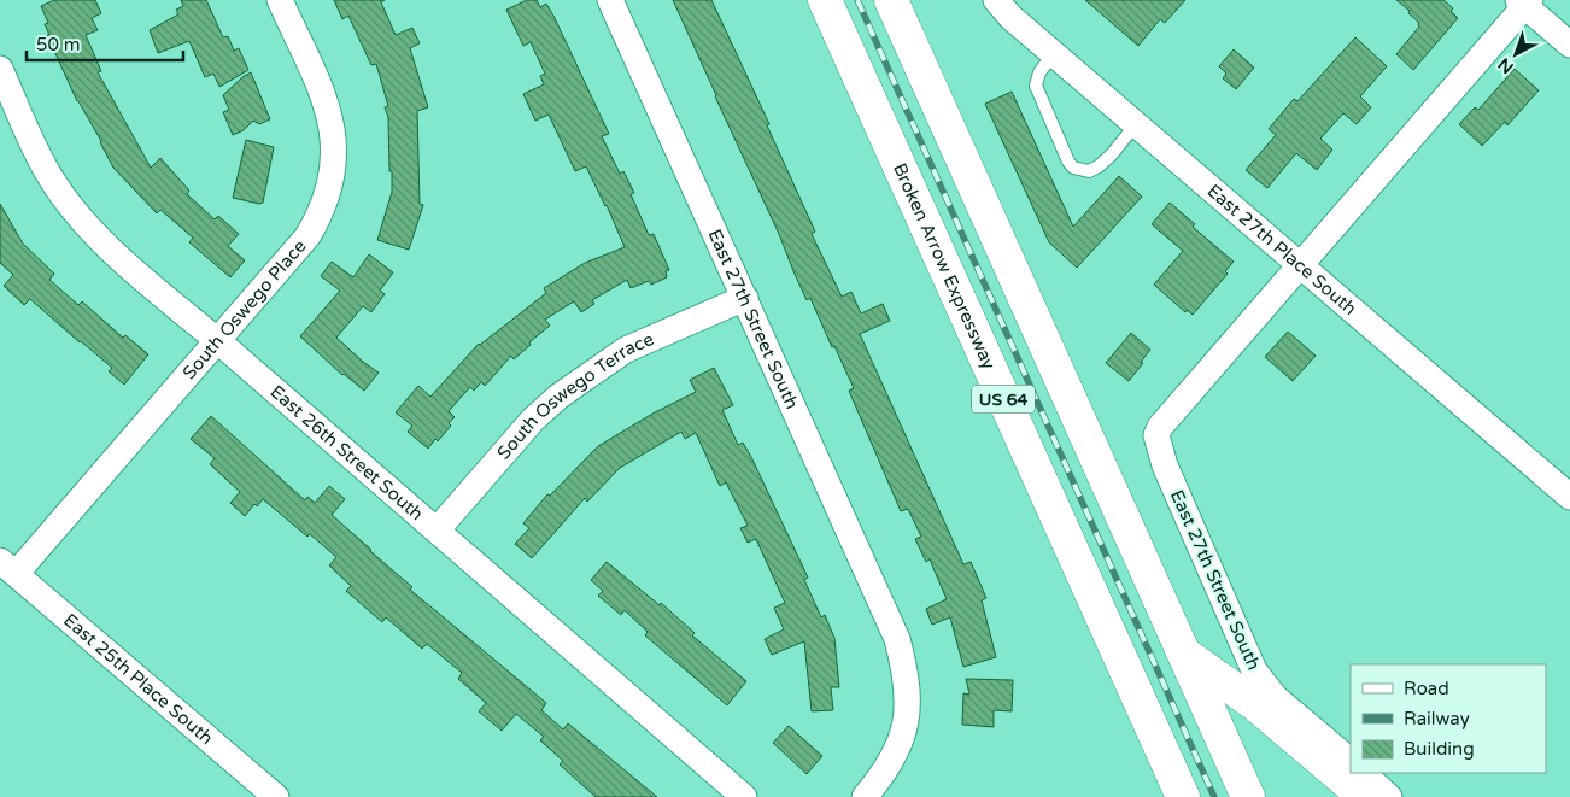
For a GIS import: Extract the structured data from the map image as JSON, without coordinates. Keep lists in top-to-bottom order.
{
  "streets": {
    "highway": ["Broken Arrow Expressway", "US 64"],
    "street": [
      "East 27th Place South",
      "South Oswego Place",
      "East 27th Street South",
      "South Oswego Terrace",
      "East 26th Street South",
      "East 25th Place South"
    ]
  },
  "crossings": [
    ["East 27th Place South", "East 27th Street South"],
    ["South Oswego Place", "East 26th Street South"],
    ["South Oswego Place", "East 25th Place South"],
    ["East 27th Street South", "South Oswego Terrace"],
    ["South Oswego Terrace", "East 26th Street South"]
  ],
  "legend": ["Road", "Railway", "Building"],
  "scale_bar": "50 m",
  "north": "bottom left"
}
